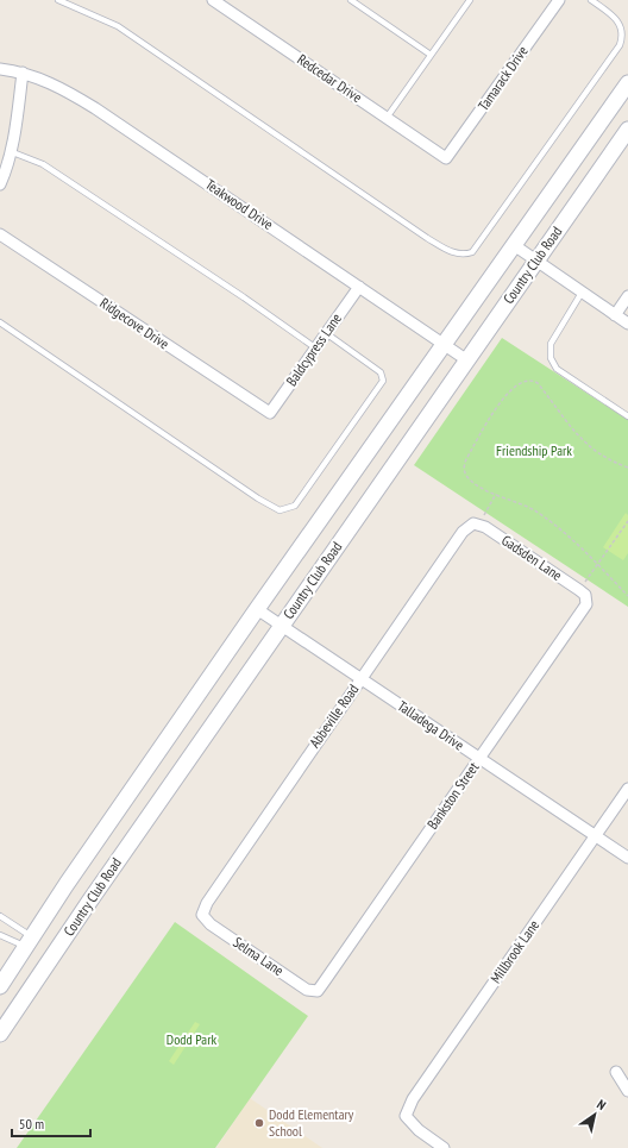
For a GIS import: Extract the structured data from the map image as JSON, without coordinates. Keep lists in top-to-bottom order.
{
  "streets": {
    "main road": ["Country Club Road"],
    "street": [
      "Redcedar Drive",
      "Tamarack Drive",
      "Teakwood Drive",
      "Ridgecove Drive",
      "Baldcypress Lane",
      "Gadsden Lane",
      "Abbeville Road",
      "Talladega Drive",
      "Bankston Street",
      "Millbrook Lane",
      "Selma Lane"
    ]
  },
  "crossings": [
    ["Redcedar Drive", "Tamarack Drive"],
    ["Teakwood Drive", "Country Club Road"],
    ["Teakwood Drive", "Baldcypress Lane"],
    ["Country Club Road", "Talladega Drive"],
    ["Ridgecove Drive", "Baldcypress Lane"],
    ["Gadsden Lane", "Abbeville Road"],
    ["Gadsden Lane", "Bankston Street"],
    ["Abbeville Road", "Talladega Drive"],
    ["Abbeville Road", "Selma Lane"],
    ["Talladega Drive", "Bankston Street"],
    ["Talladega Drive", "Millbrook Lane"],
    ["Bankston Street", "Selma Lane"]
  ],
  "parks": ["Friendship Park", "Dodd Park"],
  "places": ["Dodd Elementary School"],
  "scale_bar": "50 m",
  "north": "top right"
}
